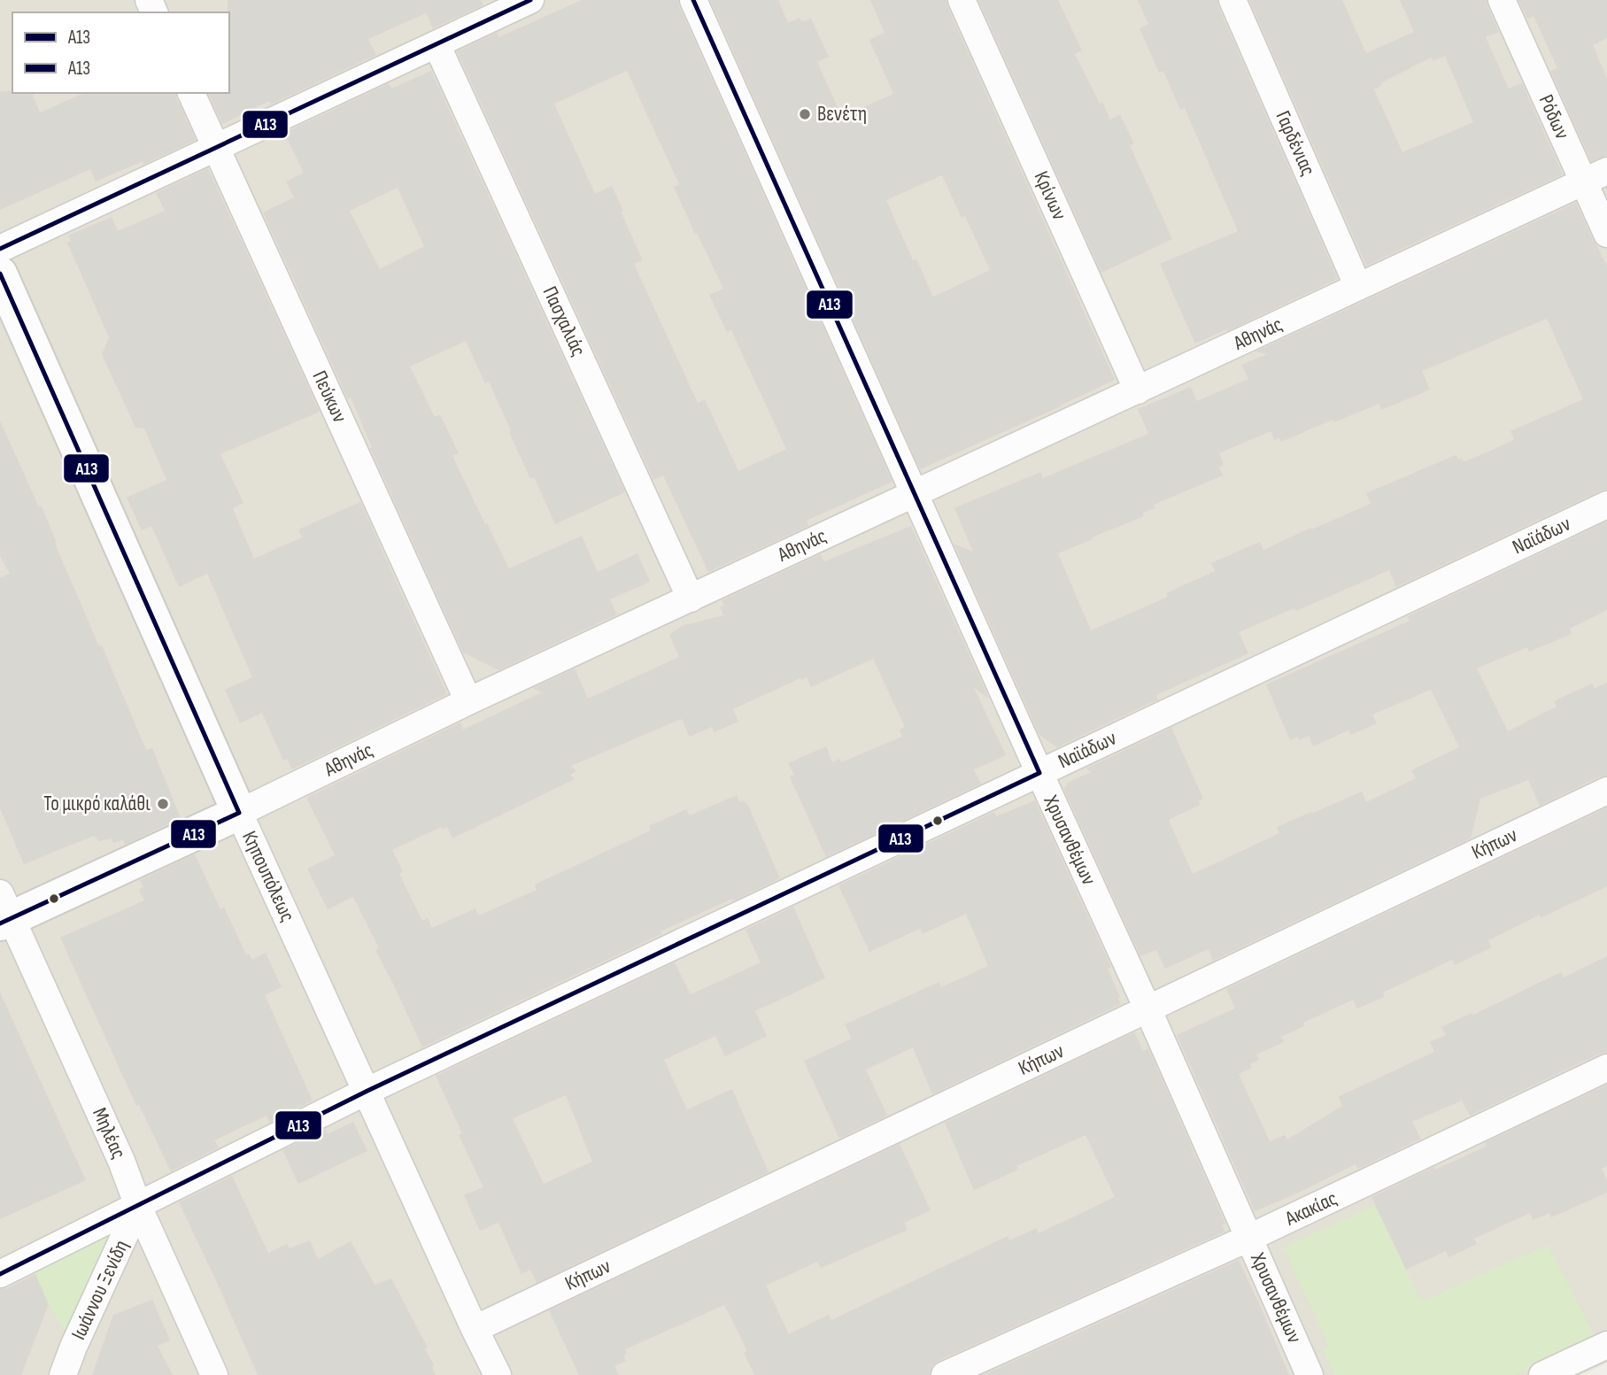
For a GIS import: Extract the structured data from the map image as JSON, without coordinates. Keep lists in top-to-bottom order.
{
  "streets": {
    "street": [
      "Ρόδων",
      "Γαρδένιας",
      "Κρίνων",
      "Πασχαλιάς",
      "Αθηνάς",
      "Πεύκων",
      "Ναϊάδων",
      "Χρυσανθέμων",
      "Κήπων",
      "Κηπουπόλεως",
      "Μηλέας",
      "Ακακίας",
      "Ιωάννου Ξενίδη"
    ]
  },
  "crossings": [
    ["Ρόδων", "Αθηνάς"],
    ["Γαρδένιας", "Αθηνάς"],
    ["Κρίνων", "Αθηνάς"],
    ["Πασχαλιάς", "Αθηνάς"],
    ["Αθηνάς", "Πεύκων"],
    ["Αθηνάς", "Χρυσανθέμων"],
    ["Αθηνάς", "Κηπουπόλεως"],
    ["Αθηνάς", "Μηλέας"],
    ["Ναϊάδων", "Χρυσανθέμων"],
    ["Ναϊάδων", "Κηπουπόλεως"],
    ["Ναϊάδων", "Μηλέας"],
    ["Ναϊάδων", "Ιωάννου Ξενίδη"],
    ["Χρυσανθέμων", "Κήπων"],
    ["Χρυσανθέμων", "Ακακίας"],
    ["Κήπων", "Κηπουπόλεως"],
    ["Μηλέας", "Ιωάννου Ξενίδη"]
  ],
  "places": ["Βενέτη", "Το μικρό καλάθι"],
  "lines": ["transit line A13", "transit line Α13"],
  "legend": ["A13", "Α13"]
}
